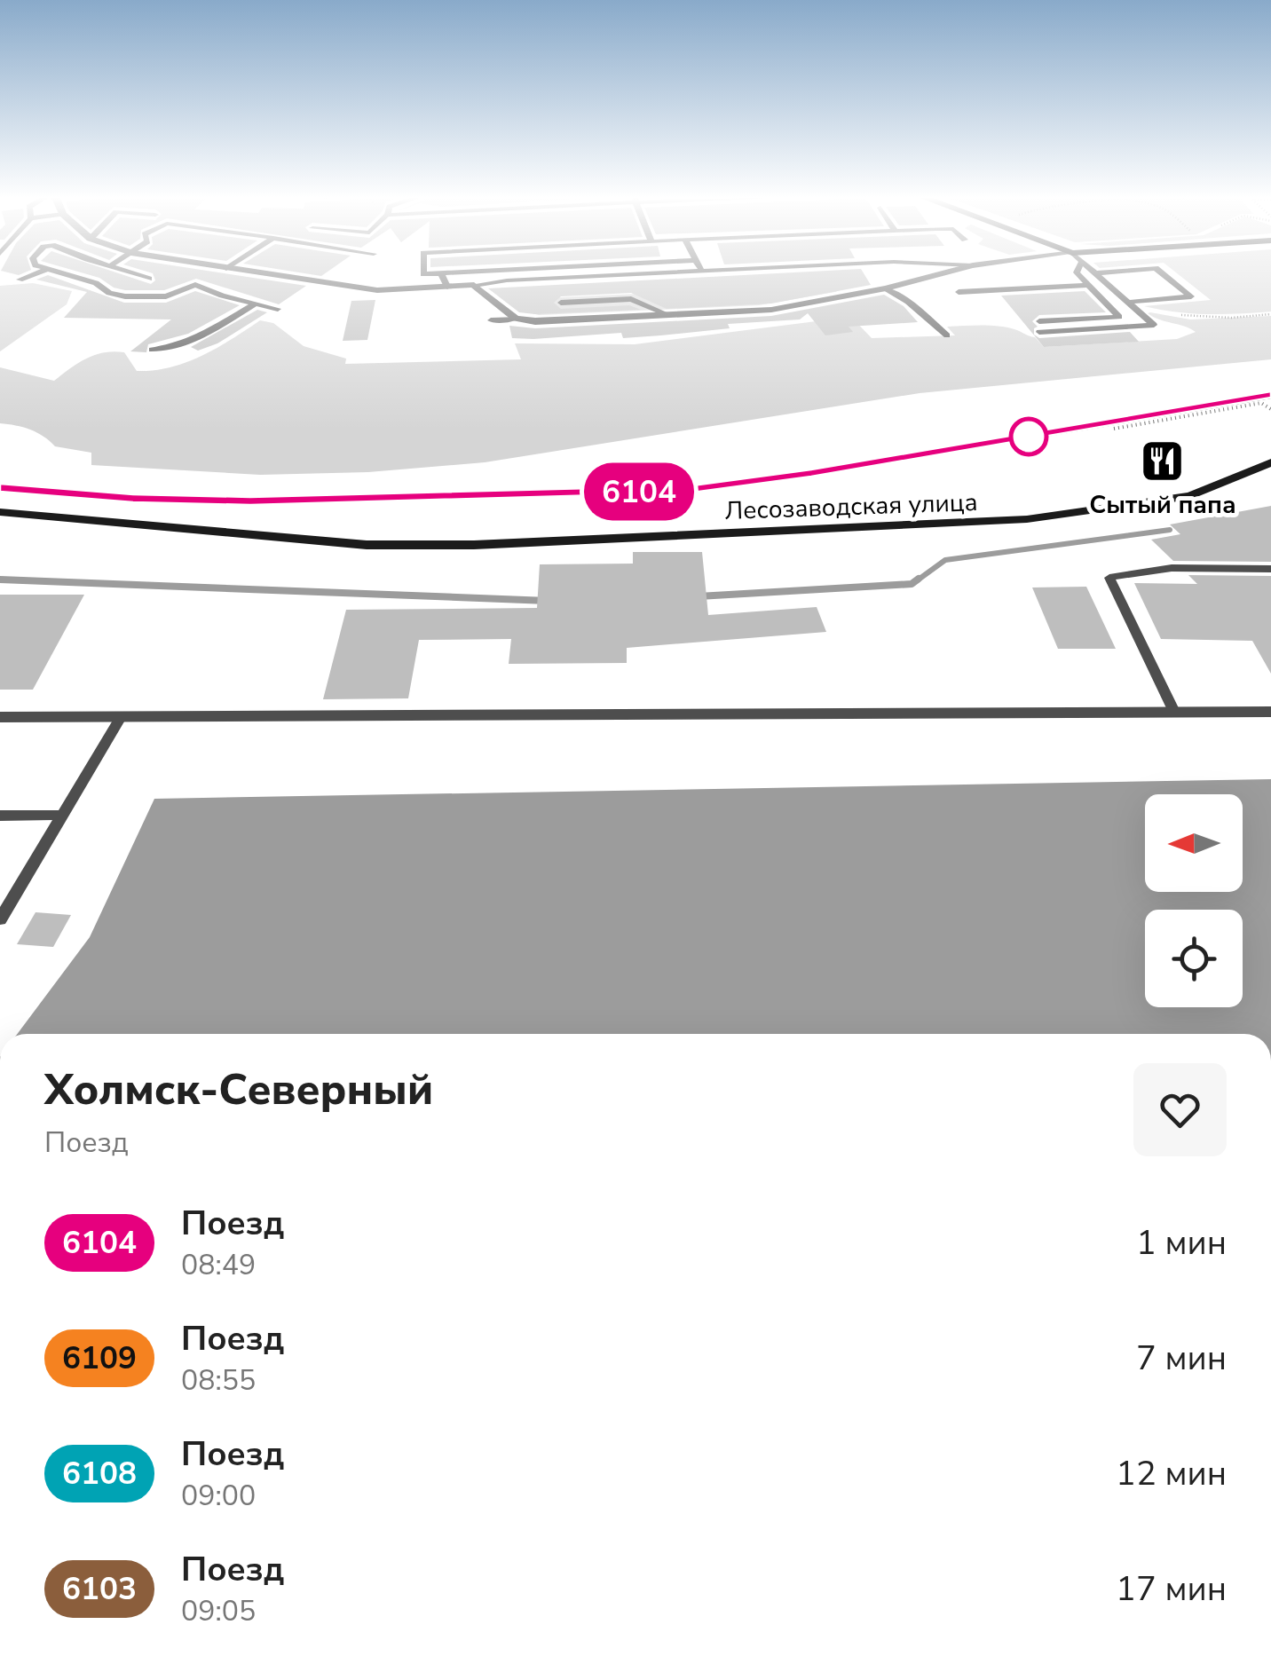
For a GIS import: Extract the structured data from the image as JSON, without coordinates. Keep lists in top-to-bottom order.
{
  "streets": {
    "main road": ["Лесозаводская улица"]
  },
  "places": {
    "restaurant": ["Сытый папа"]
  },
  "north": "left",
  "page": {
    "on_map": "6104",
    "heading": ["Холмск-Северный", "Поезд"],
    "list": [
      {
        "mark": "6104",
        "name": "Поезд",
        "note": "08:49",
        "value": "1 мин"
      },
      {
        "mark": "6109",
        "name": "Поезд",
        "note": "08:55",
        "value": "7 мин"
      },
      {
        "mark": "6108",
        "name": "Поезд",
        "note": "09:00",
        "value": "12 мин"
      },
      {
        "mark": "6103",
        "name": "Поезд",
        "note": "09:05",
        "value": "17 мин"
      }
    ]
  }
}
